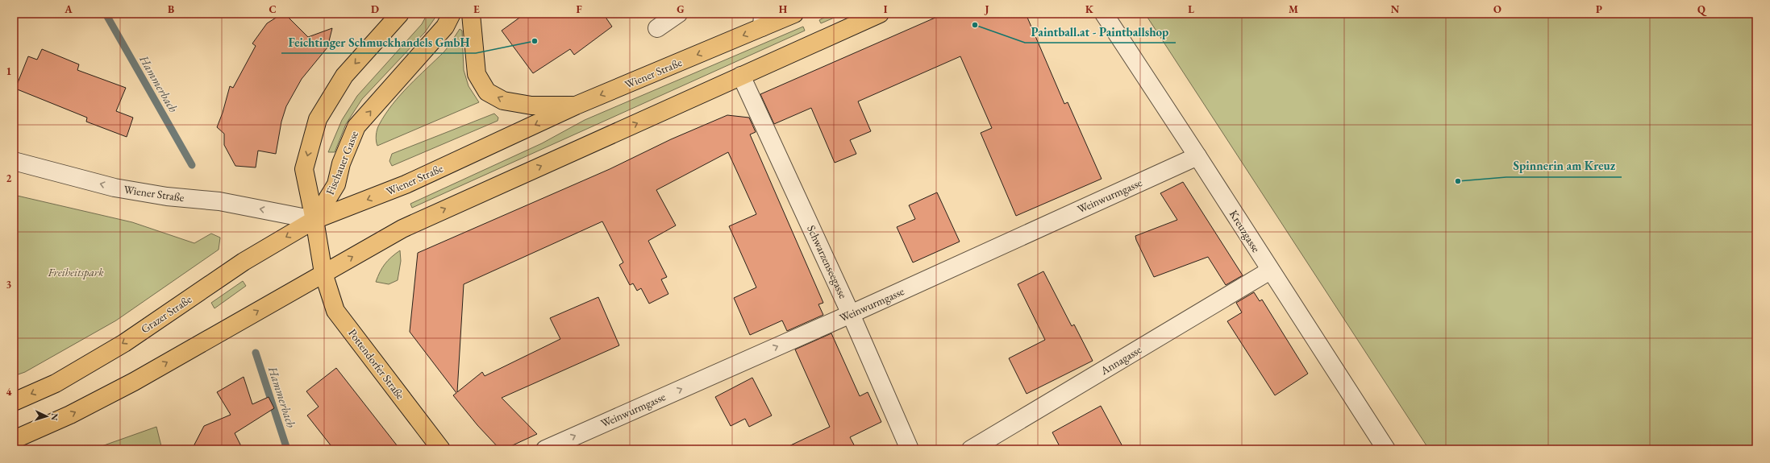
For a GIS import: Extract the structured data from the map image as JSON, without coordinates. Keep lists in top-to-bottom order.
{
  "streets": {
    "main road": [
      "Wiener Straße",
      "Fischauer Gasse",
      "Grazer Straße",
      "Pottendorfer Straße"
    ],
    "street": [
      "Weinwurmgasse",
      "Kreuzgasse",
      "Schwarzenseegasse",
      "Annagasse"
    ]
  },
  "crossings": [
    ["Wiener Straße", "Fischauer Gasse"],
    ["Wiener Straße", "Grazer Straße"],
    ["Wiener Straße", "Pottendorfer Straße"],
    ["Fischauer Gasse", "Grazer Straße"],
    ["Fischauer Gasse", "Pottendorfer Straße"],
    ["Weinwurmgasse", "Kreuzgasse"],
    ["Weinwurmgasse", "Schwarzenseegasse"],
    ["Kreuzgasse", "Annagasse"],
    ["Grazer Straße", "Pottendorfer Straße"]
  ],
  "one_way": ["Weinwurmgasse"],
  "water": ["Hammerbach"],
  "parks": ["Freiheitspark"],
  "places": ["Paintball.at - Paintballshop", "Feichtinger Schmuckhandels GmbH", "Spinnerin am Kreuz"],
  "north": "right",
  "grid": {
    "columns": [
      "A",
      "B",
      "C",
      "D",
      "E",
      "F",
      "G",
      "H",
      "I",
      "J",
      "K",
      "L",
      "M",
      "N",
      "O",
      "P",
      "Q"
    ],
    "rows": [
      "1",
      "2",
      "3",
      "4"
    ]
  }
}
